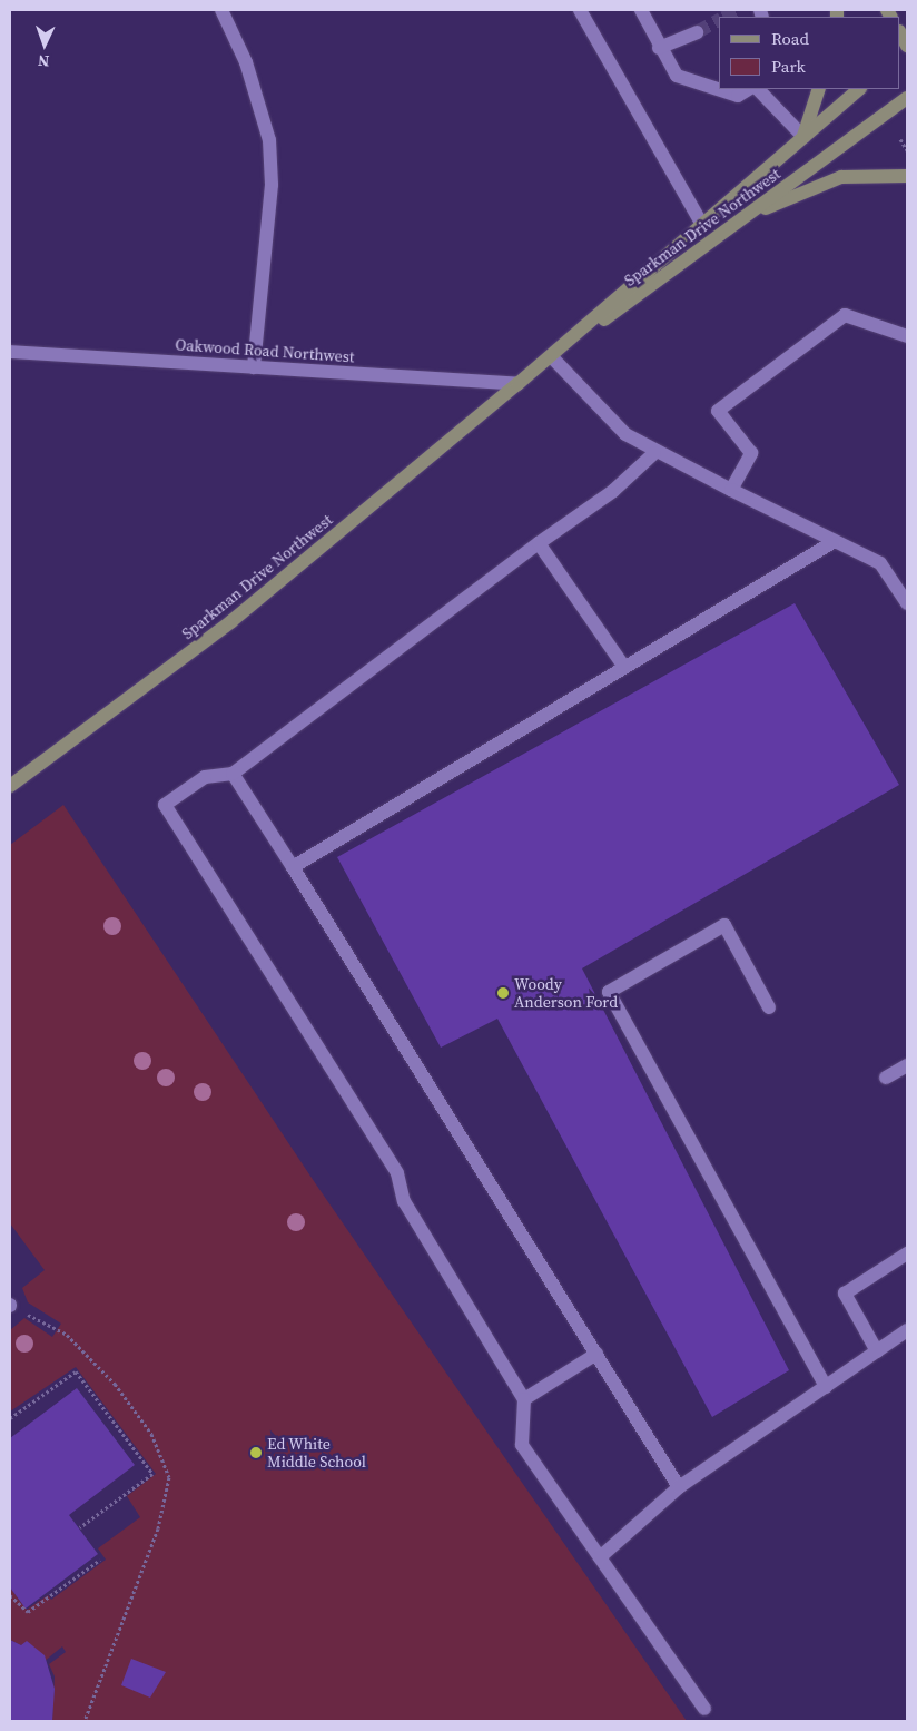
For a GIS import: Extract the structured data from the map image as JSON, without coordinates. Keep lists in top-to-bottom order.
{
  "streets": {
    "main road": ["Sparkman Drive Northwest"],
    "street": ["Oakwood Road Northwest"]
  },
  "crossings": [
    ["Sparkman Drive Northwest", "Oakwood Road Northwest"]
  ],
  "places": ["Woody Anderson Ford", "Ed White Middle School"],
  "legend": ["Road", "Park"],
  "north": "bottom"
}
